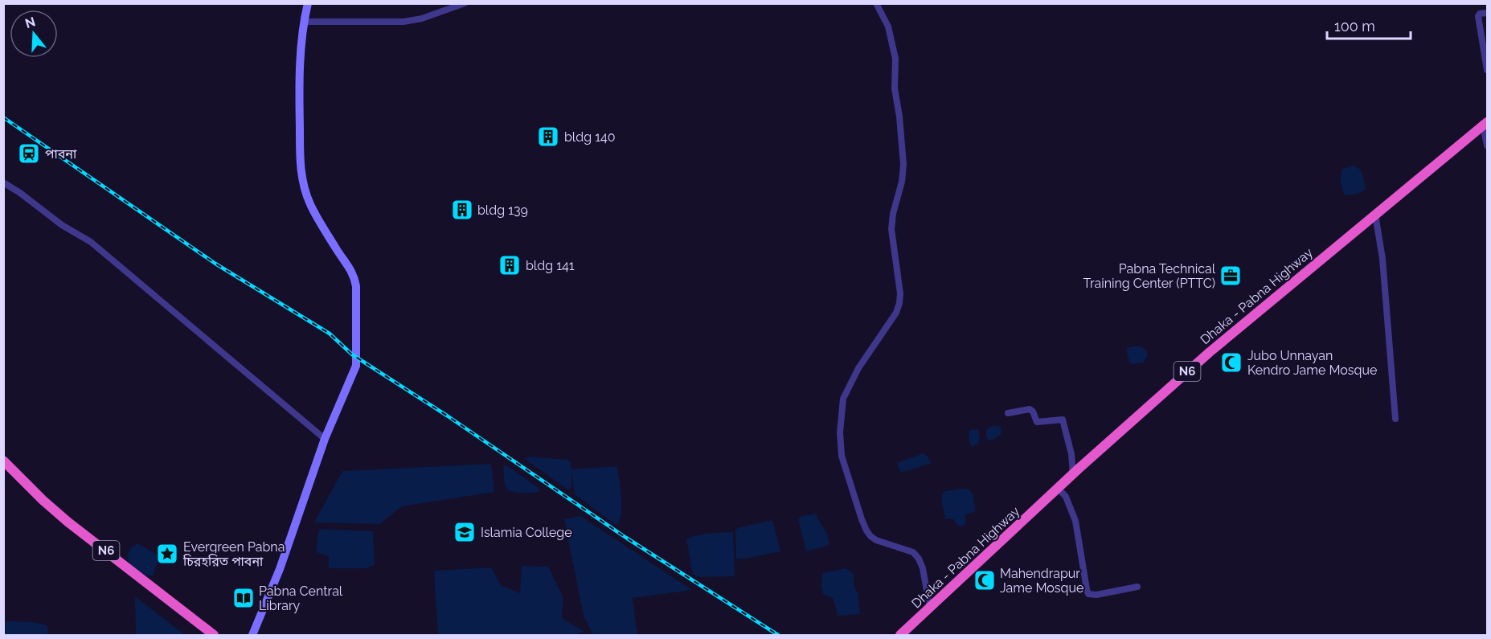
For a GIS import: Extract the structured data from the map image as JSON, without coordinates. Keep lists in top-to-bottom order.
{
  "streets": {
    "highway": ["Dhaka - Pabna Highway", "N6"]
  },
  "places": {
    "building": ["bldg 140", "bldg 139", "bldg 141"],
    "station": ["পাবনা"],
    "office": ["Pabna Technical Training Center (PTTC)"],
    "mosque": ["Jubo Unnayan Kendro Jame Mosque", "Mahendrapur Jame Mosque"],
    "school or university": ["Islamia College"],
    "place": ["Evergreen Pabna চিরহরিত পাবনা"],
    "library": ["Pabna Central Library"]
  },
  "scale_bar": "100 m",
  "north": "top"
}
